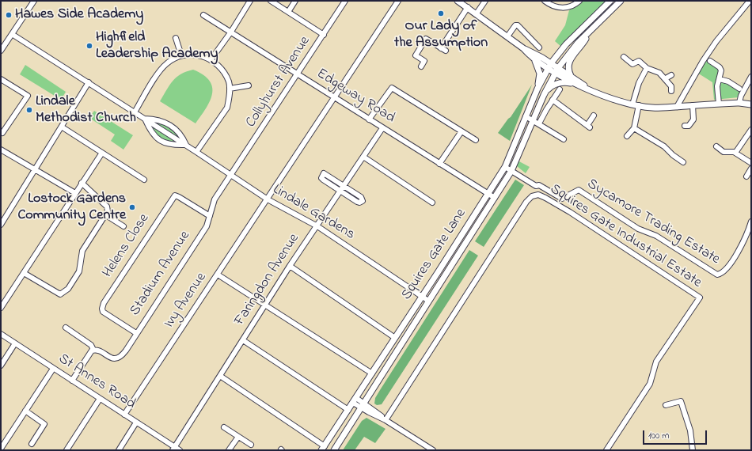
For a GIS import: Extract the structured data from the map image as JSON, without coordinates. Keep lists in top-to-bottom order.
{
  "streets": {
    "main road": ["Squires Gate Lane"],
    "street": [
      "Collyhurst Avenue",
      "Edgeway Road",
      "Lindale Gardens",
      "Sycamore Trading Estate",
      "Squires Gate Industrial Estate",
      "Helens Close",
      "Stadium Avenue",
      "Faringdon Avenue",
      "Ivy Avenue",
      "St Annes Road"
    ]
  },
  "crossings": [
    ["Collyhurst Avenue", "Edgeway Road"],
    ["Collyhurst Avenue", "Lindale Gardens"],
    ["Collyhurst Avenue", "Stadium Avenue"],
    ["Edgeway Road", "Squires Gate Lane"],
    ["Edgeway Road", "Faringdon Avenue"],
    ["Edgeway Road", "Ivy Avenue"],
    ["Lindale Gardens", "Squires Gate Lane"],
    ["Lindale Gardens", "Stadium Avenue"],
    ["Lindale Gardens", "Faringdon Avenue"],
    ["Lindale Gardens", "Ivy Avenue"],
    ["Sycamore Trading Estate", "Squires Gate Lane"],
    ["Helens Close", "Stadium Avenue"],
    ["Faringdon Avenue", "St Annes Road"],
    ["Ivy Avenue", "St Annes Road"]
  ],
  "places": [
    "Our Lady of the Assumption",
    "Hawes Side Academy",
    "Highfield Leadership Academy",
    "Lindale Methodist Church",
    "Lostock Gardens Community Centre"
  ],
  "scale_bar": "100 m"
}
